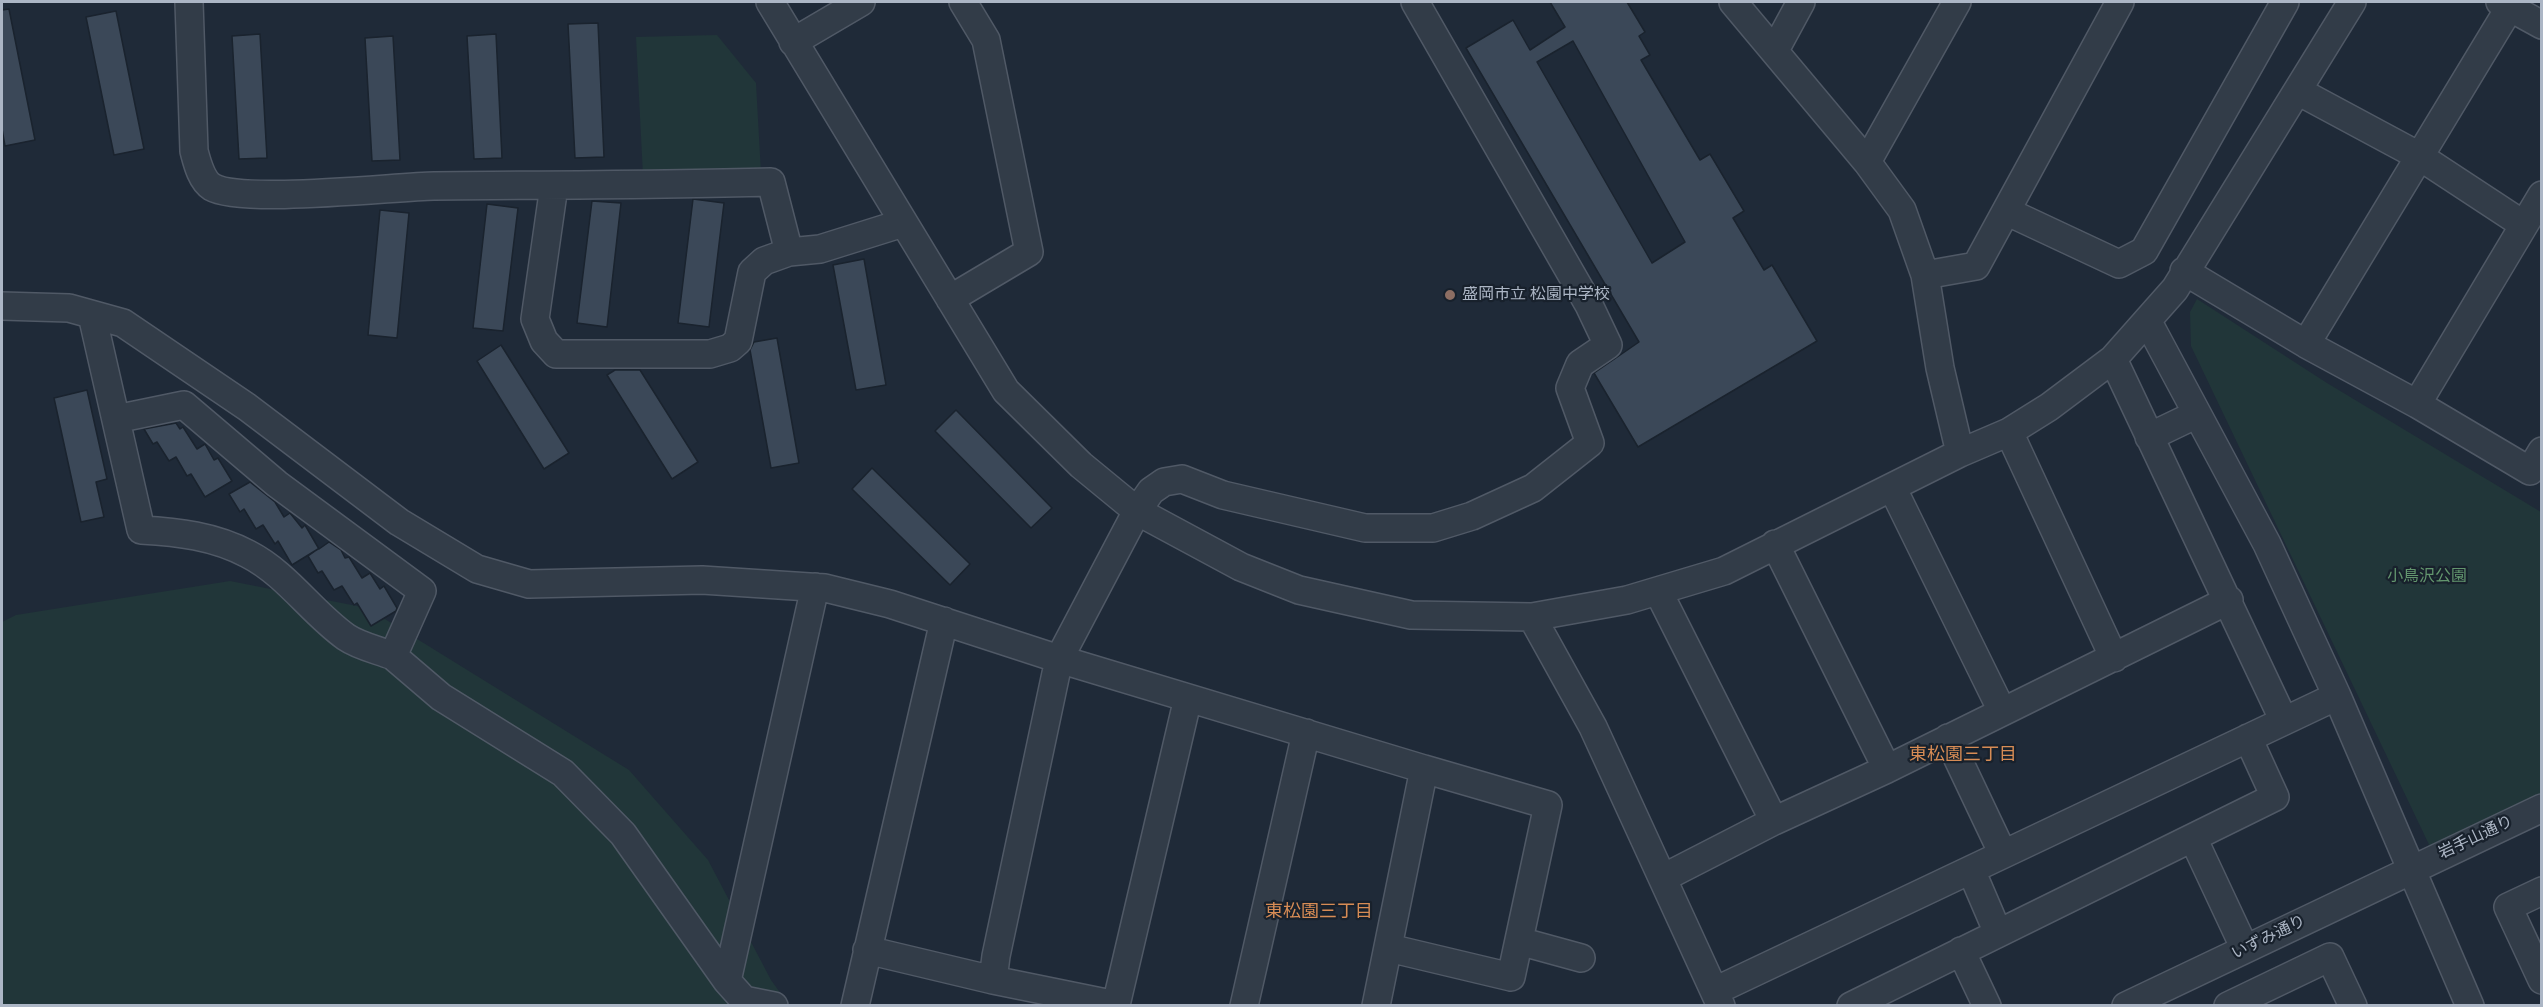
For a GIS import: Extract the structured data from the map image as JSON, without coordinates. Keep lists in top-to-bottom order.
{
  "streets": {
    "street": ["岩手山通り", "いずみ通り"]
  },
  "crossings": [
    ["岩手山通り", "いずみ通り"]
  ],
  "districts": ["東松園三丁目", "東松園三丁目"],
  "parks": ["小鳥沢公園"],
  "places": ["盛岡市立 松園中学校"]
}
